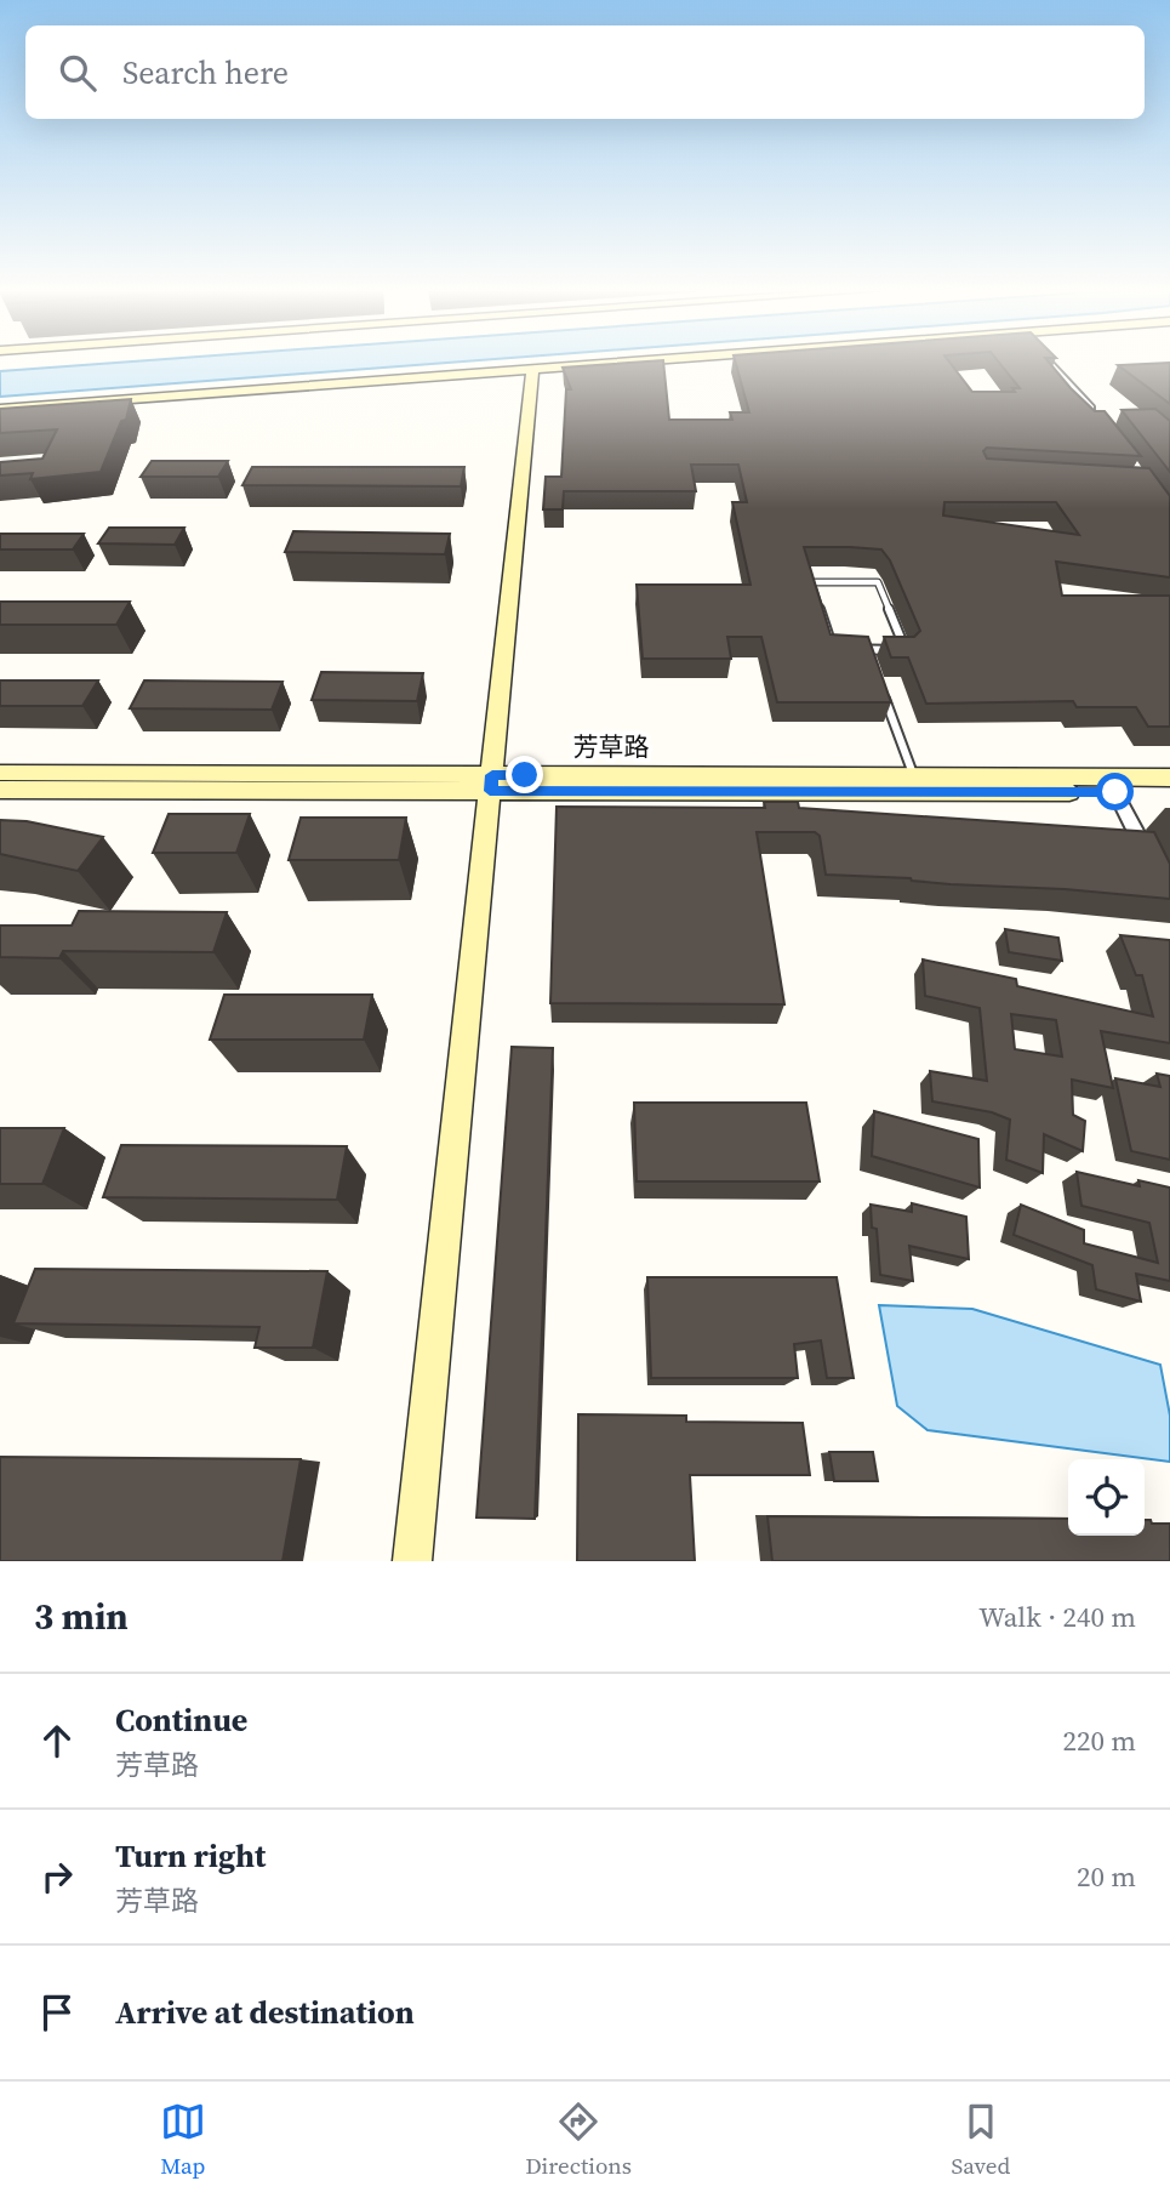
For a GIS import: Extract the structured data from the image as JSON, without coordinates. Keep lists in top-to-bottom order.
{
  "streets": {
    "street": ["芳草路"]
  },
  "page": {
    "search": "Search here",
    "heading": ["3 min", "Walk · 240 m"],
    "list": [
      ["Continue", "芳草路", "220 m"],
      ["Turn right", "芳草路", "20 m"],
      "Arrive at destination"
    ],
    "nav": ["Map", "Directions", "Saved"]
  }
}
